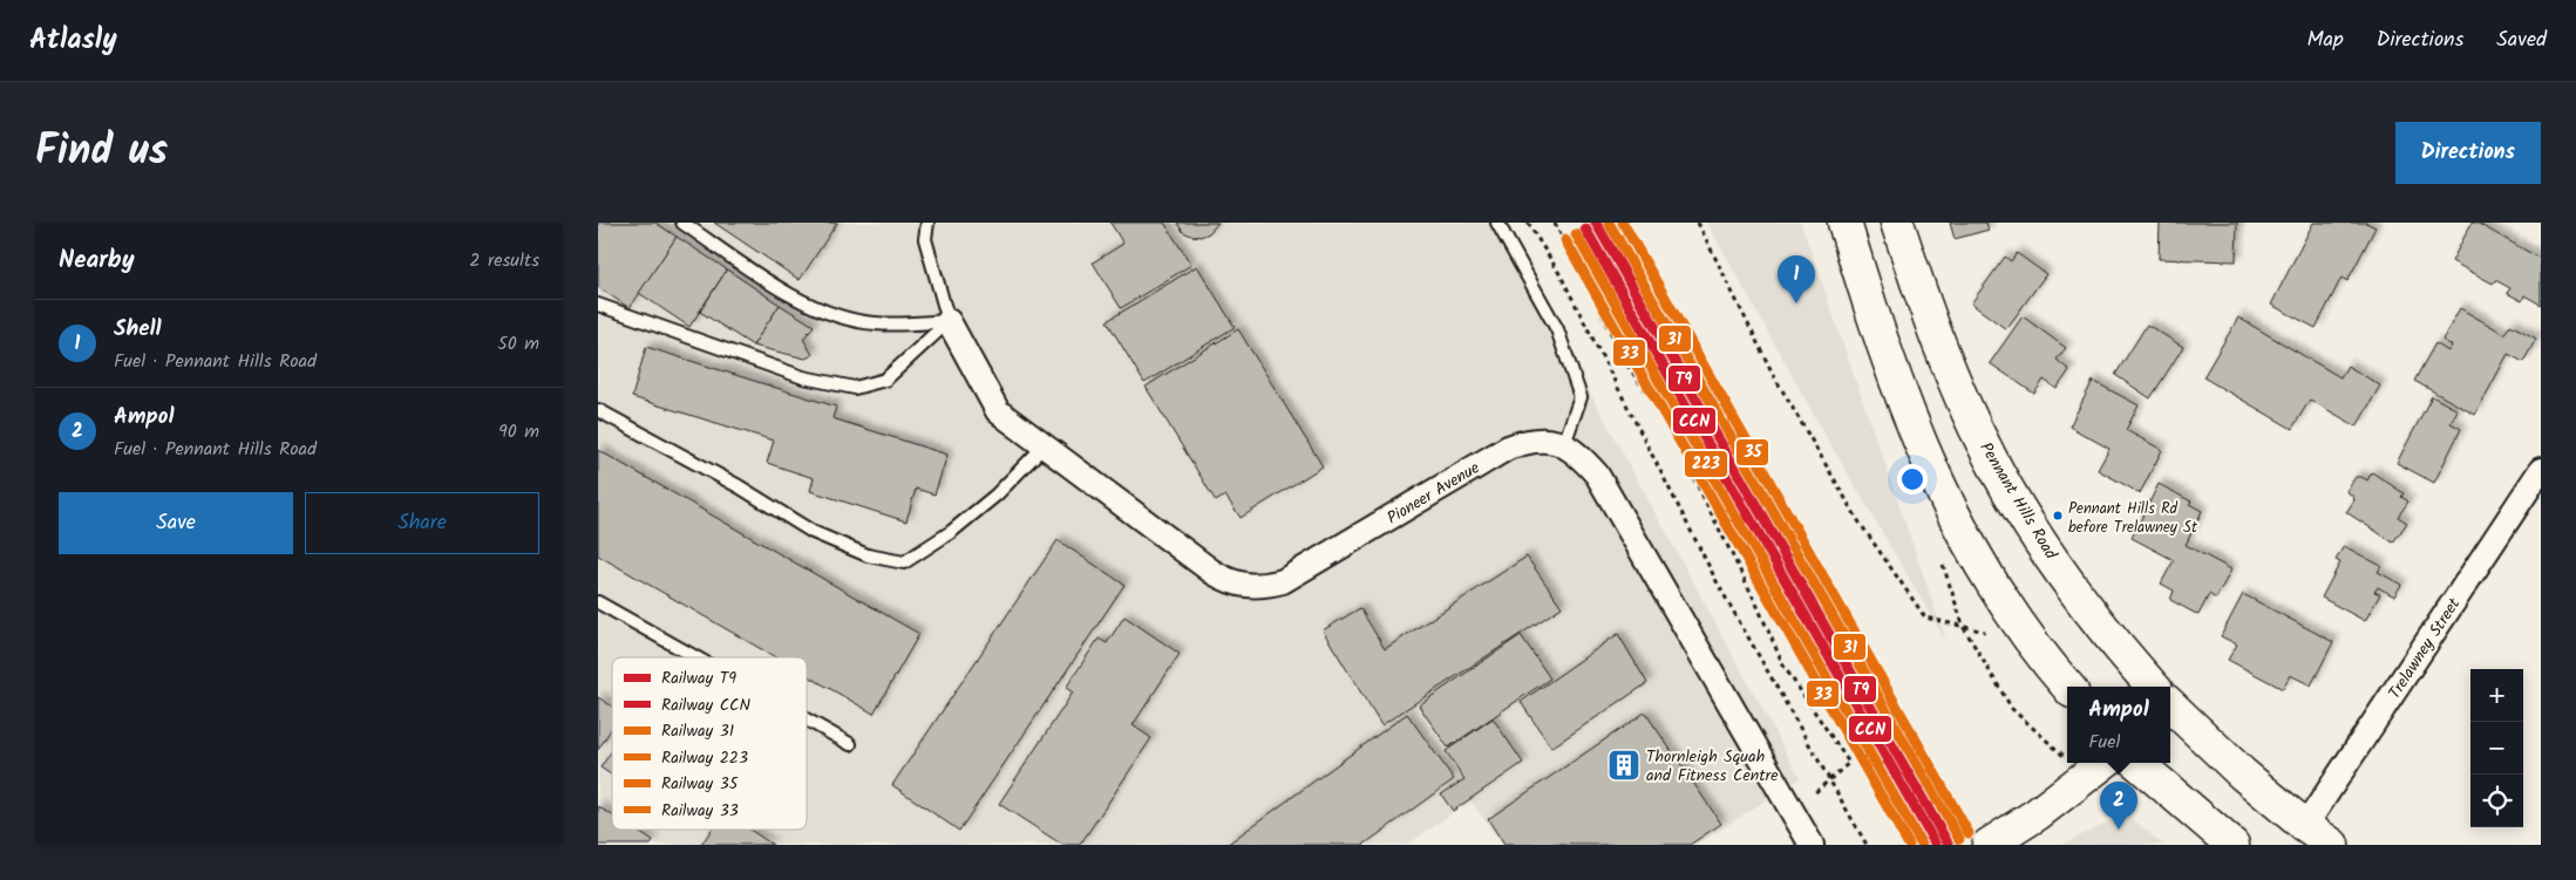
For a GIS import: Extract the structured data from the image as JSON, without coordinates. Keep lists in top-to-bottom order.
{
  "streets": {
    "main road": ["Pennant Hills Road"],
    "street": ["Pioneer Avenue", "Trelawney Street"]
  },
  "crossings": [
    ["Pennant Hills Road", "Trelawney Street"]
  ],
  "places": {
    "other": ["Pennant Hills Rd before Trelawney St"],
    "building": ["Thornleigh Squah and Fitness Centre"]
  },
  "lines": [
    "rail line T9",
    "rail line 31",
    "rail line 35",
    "rail line CCN",
    "rail line 223",
    "rail line 33"
  ],
  "legend": [
    "Railway T9",
    "Railway CCN",
    "Railway 31",
    "Railway 223",
    "Railway 35",
    "Railway 33"
  ],
  "page": {
    "header": "Atlasly",
    "nav": ["Map", "Directions", "Saved"],
    "title": "Find us",
    "buttons": [
      "Directions",
      ["Save", "Share"]
    ],
    "heading": ["Nearby", "2 results"],
    "pins": ["1", "2"],
    "list": [
      {
        "mark": "1",
        "name": "Shell",
        "note": "Fuel · Pennant Hills Road",
        "value": "50 m"
      },
      {
        "mark": "2",
        "name": "Ampol",
        "note": "Fuel · Pennant Hills Road",
        "value": "90 m"
      }
    ],
    "map_buttons": ["+", "−"],
    "popup": ["Ampol", "Fuel"]
  }
}
